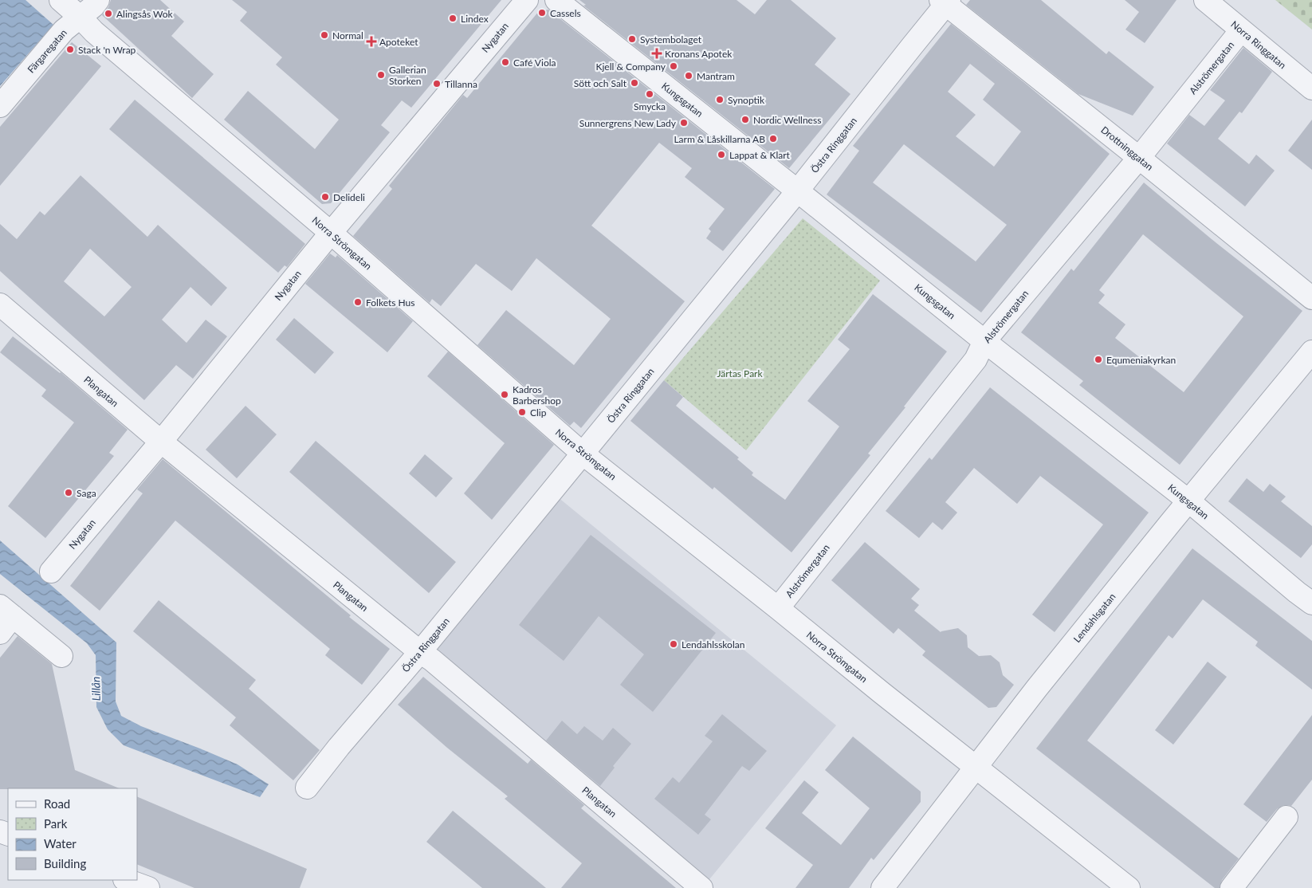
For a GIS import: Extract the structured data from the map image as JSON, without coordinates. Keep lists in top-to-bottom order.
{
  "streets": {
    "street": [
      "Nygatan",
      "Norra Ringgatan",
      "Färgaregatan",
      "Alströmergatan",
      "Kungsgatan",
      "Östra Ringgatan",
      "Drottninggatan",
      "Norra Strömgatan",
      "Plangatan",
      "Lendahlsgatan"
    ]
  },
  "crossings": [
    ["Nygatan", "Norra Strömgatan"],
    ["Nygatan", "Plangatan"],
    ["Norra Ringgatan", "Alströmergatan"],
    ["Färgaregatan", "Norra Strömgatan"],
    ["Alströmergatan", "Kungsgatan"],
    ["Alströmergatan", "Drottninggatan"],
    ["Alströmergatan", "Norra Strömgatan"],
    ["Kungsgatan", "Östra Ringgatan"],
    ["Kungsgatan", "Lendahlsgatan"],
    ["Östra Ringgatan", "Drottninggatan"],
    ["Östra Ringgatan", "Norra Strömgatan"],
    ["Östra Ringgatan", "Plangatan"],
    ["Norra Strömgatan", "Lendahlsgatan"]
  ],
  "water": ["Lillån"],
  "parks": ["Järtas Park"],
  "places": {
    "other": [
      "Cassels",
      "Alingsås Wok",
      "Lindex",
      "Normal",
      "Systembolaget",
      "Stack 'n Wrap",
      "Café Viola",
      "Kjell & Company",
      "Gallerian Storken",
      "Mantram",
      "Sött och Salt",
      "Tillanna",
      "Smycka",
      "Synoptik",
      "Nordic Wellness",
      "Sunnergrens New Lady",
      "Larm & Låskillarna AB",
      "Lappat & Klart",
      "Delideli",
      "Folkets Hus",
      "Equmeniakyrkan",
      "Kadros Barbershop",
      "Clip",
      "Saga",
      "Lendahlsskolan"
    ],
    "health": ["Apoteket", "Kronans Apotek"]
  },
  "legend": [
    "Road",
    "Park",
    "Water",
    "Building"
  ]
}
